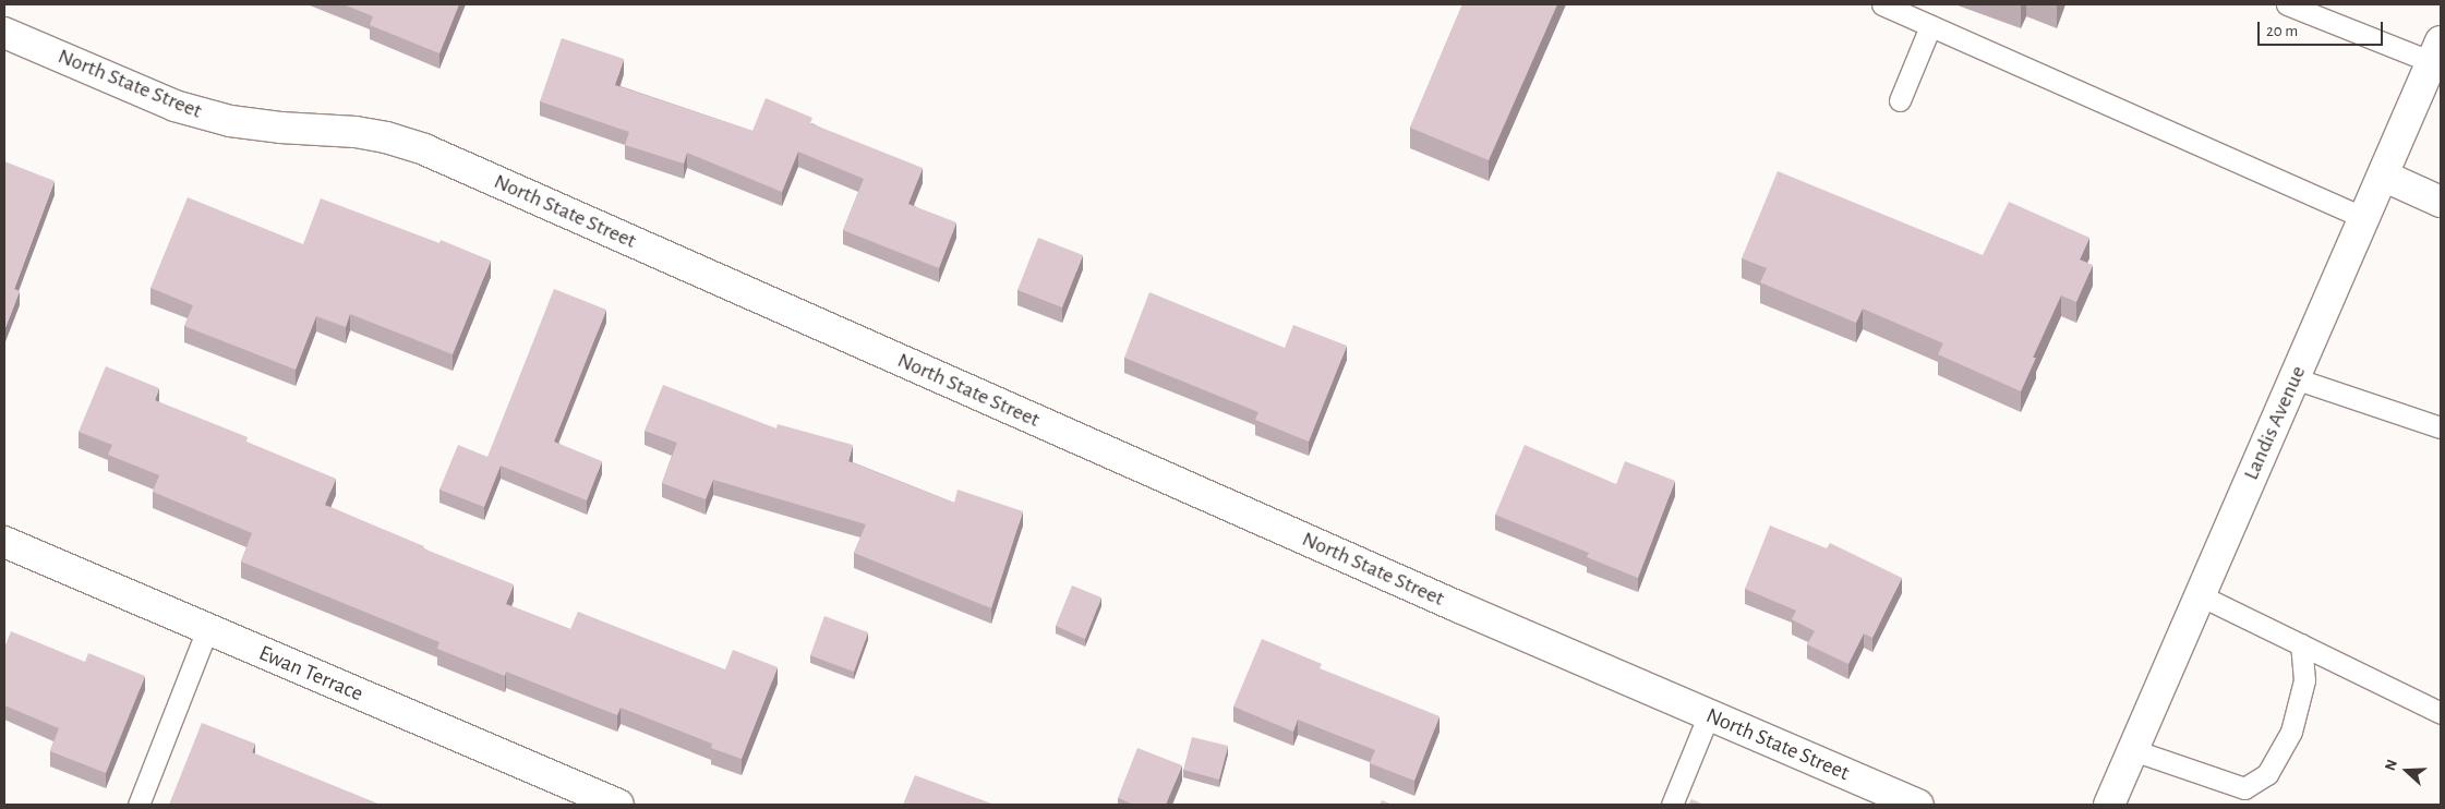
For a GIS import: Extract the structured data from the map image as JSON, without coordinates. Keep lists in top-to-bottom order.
{
  "streets": {
    "street": ["North State Street", "Landis Avenue", "Ewan Terrace"]
  },
  "scale_bar": "20 m",
  "north": "left"
}
